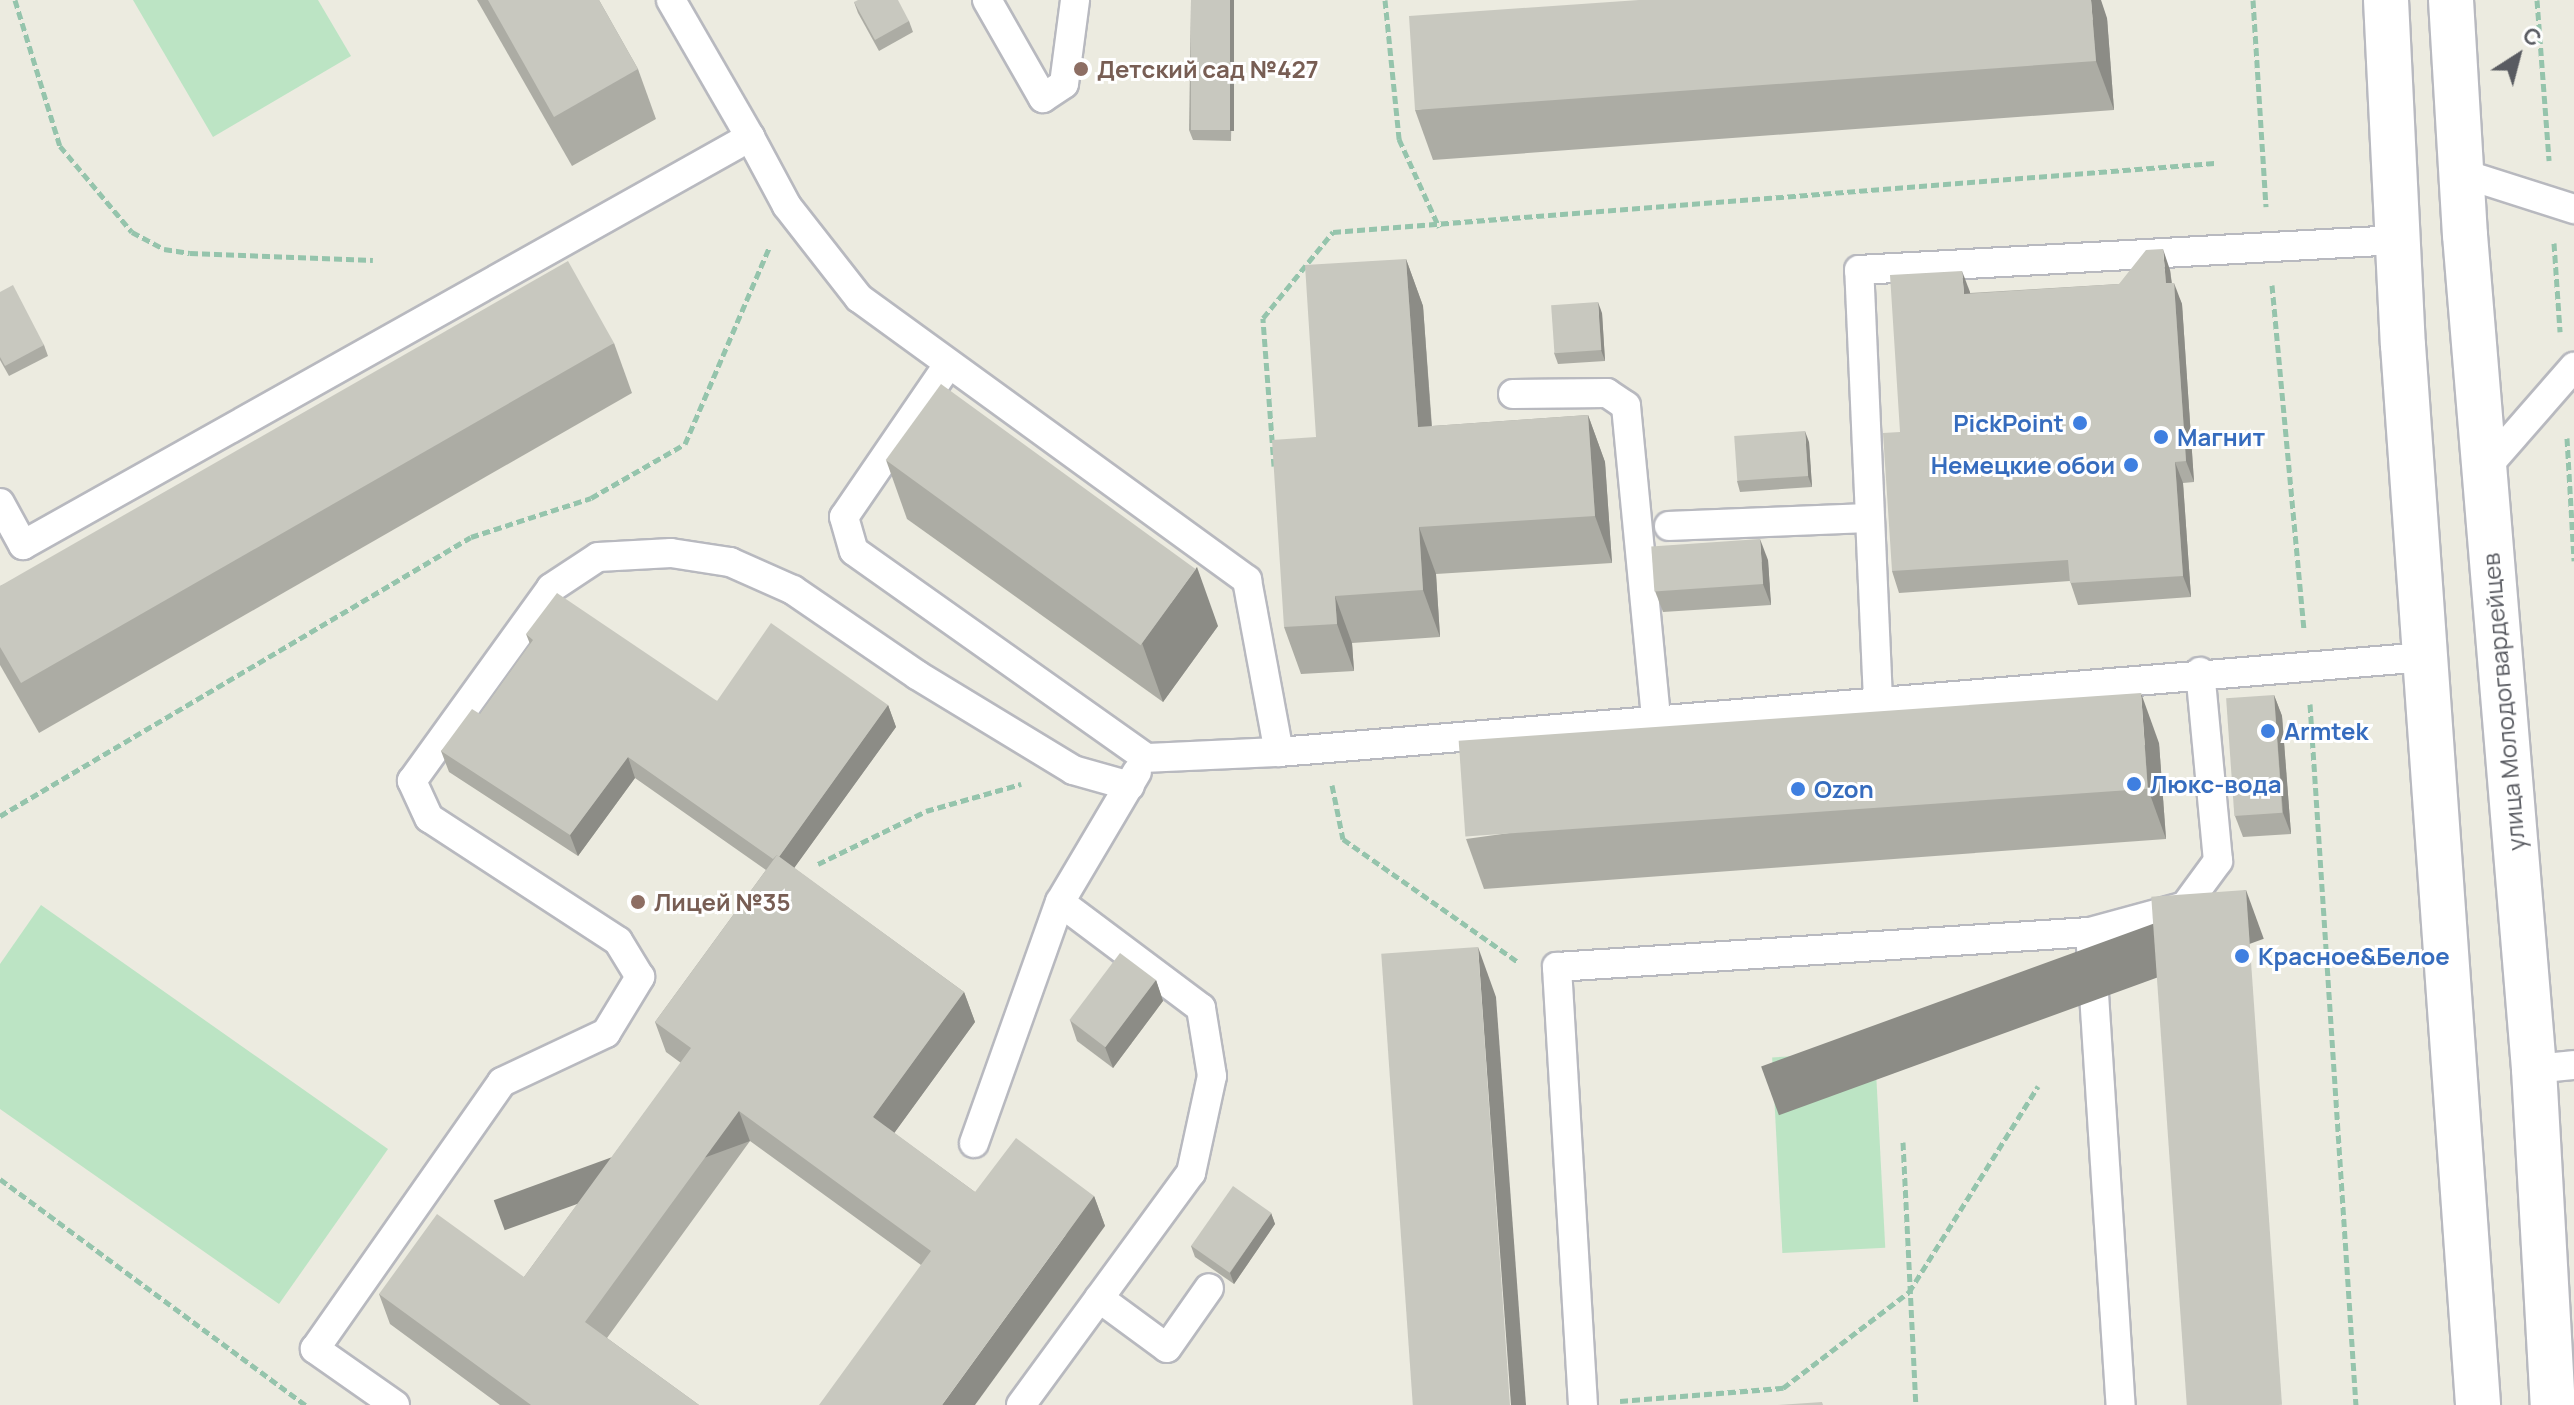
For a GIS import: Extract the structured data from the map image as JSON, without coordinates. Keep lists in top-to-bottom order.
{
  "streets": {
    "main road": ["улица Молодогвардейцев"]
  },
  "places": [
    "Детский сад №427",
    "PickPoint",
    "Магнит",
    "Немецкие обои",
    "Armtek",
    "Люкс-вода",
    "Ozon",
    "Лицей №35",
    "Красное&Белое"
  ],
  "north": "top right"
}
